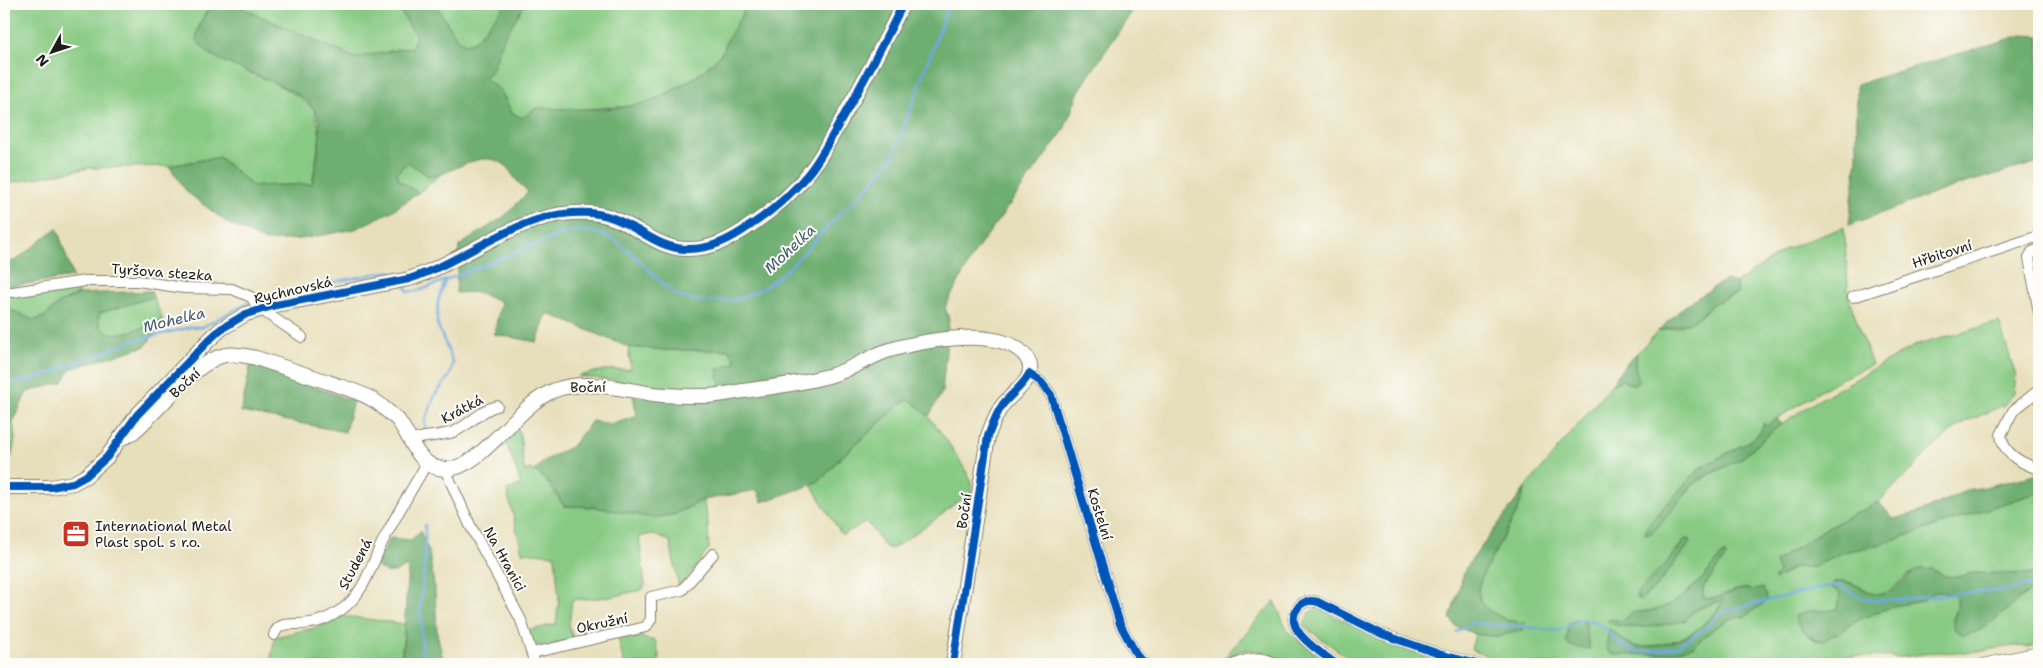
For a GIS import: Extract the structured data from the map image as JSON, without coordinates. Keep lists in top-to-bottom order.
{
  "streets": {
    "street": [
      "Hřbitovní",
      "Tyršova stezka",
      "Rychnovská",
      "Boční",
      "Krátká",
      "Kostelní",
      "Na Hranici",
      "Studená",
      "Okružní"
    ]
  },
  "crossings": [
    ["Tyršova stezka", "Rychnovská"],
    ["Rychnovská", "Boční"],
    ["Boční", "Krátká"],
    ["Boční", "Kostelní"],
    ["Boční", "Na Hranici"],
    ["Boční", "Studená"],
    ["Na Hranici", "Okružní"]
  ],
  "water": ["Mohelka"],
  "places": {
    "office": ["International Metal Plast spol. s r.o."]
  },
  "north": "bottom left"
}
